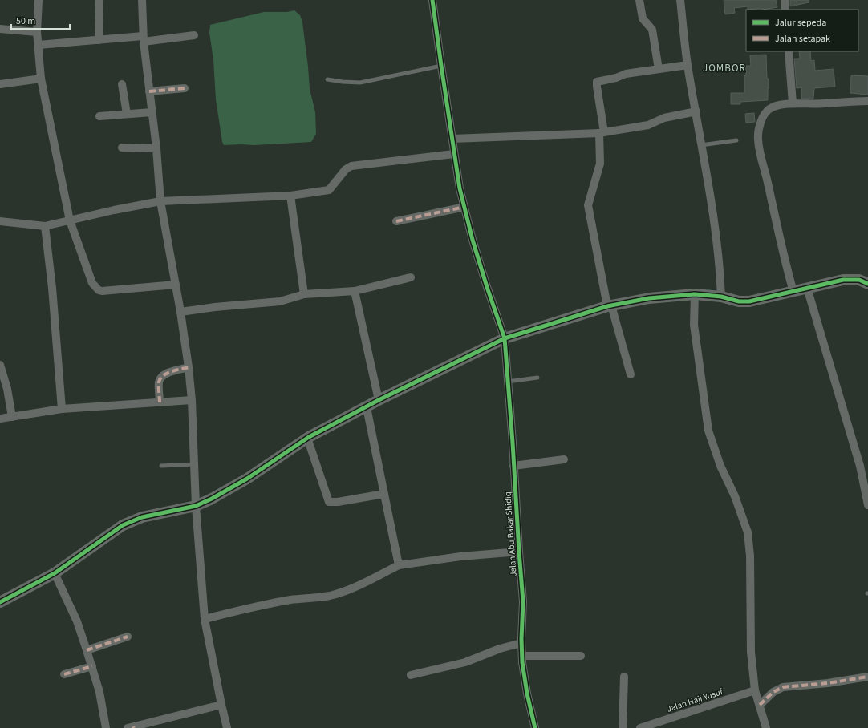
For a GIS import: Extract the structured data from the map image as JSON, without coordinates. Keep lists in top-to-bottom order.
{
  "streets": {
    "street": ["Jalan Abu Bakar Shidiq", "Jalan Haji Yusuf"]
  },
  "districts": ["JOMBOR"],
  "legend": ["Jalur sepeda", "Jalan setapak"],
  "scale_bar": "50 m"
}
